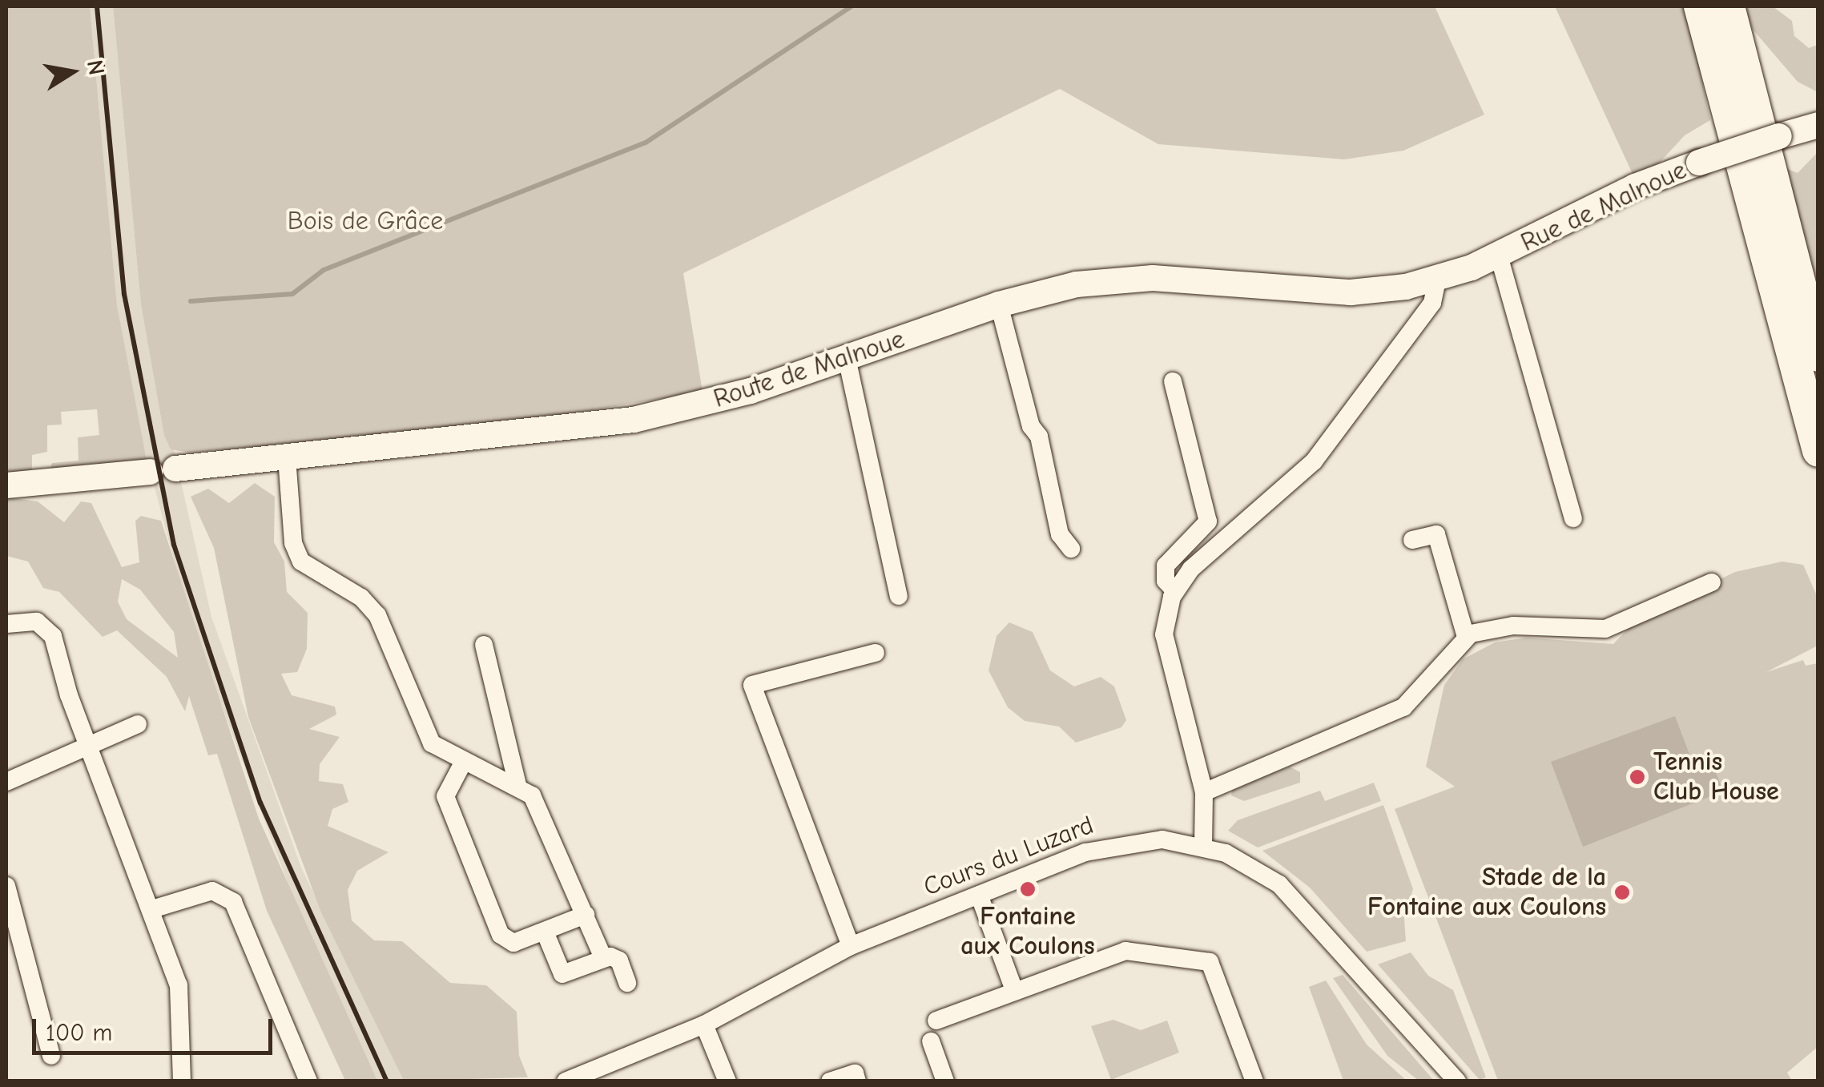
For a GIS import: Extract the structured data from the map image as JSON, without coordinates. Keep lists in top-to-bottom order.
{
  "streets": {
    "main road": ["Rue de Malnoue", "Route de Malnoue"],
    "street": ["Cours du Luzard"]
  },
  "crossings": [
    ["Rue de Malnoue", "Route de Malnoue"]
  ],
  "parks": ["Bois de Grâce"],
  "places": ["Tennis Club House", "Fontaine aux Coulons", "Stade de la Fontaine aux Coulons"],
  "scale_bar": "100 m",
  "north": "right"
}
